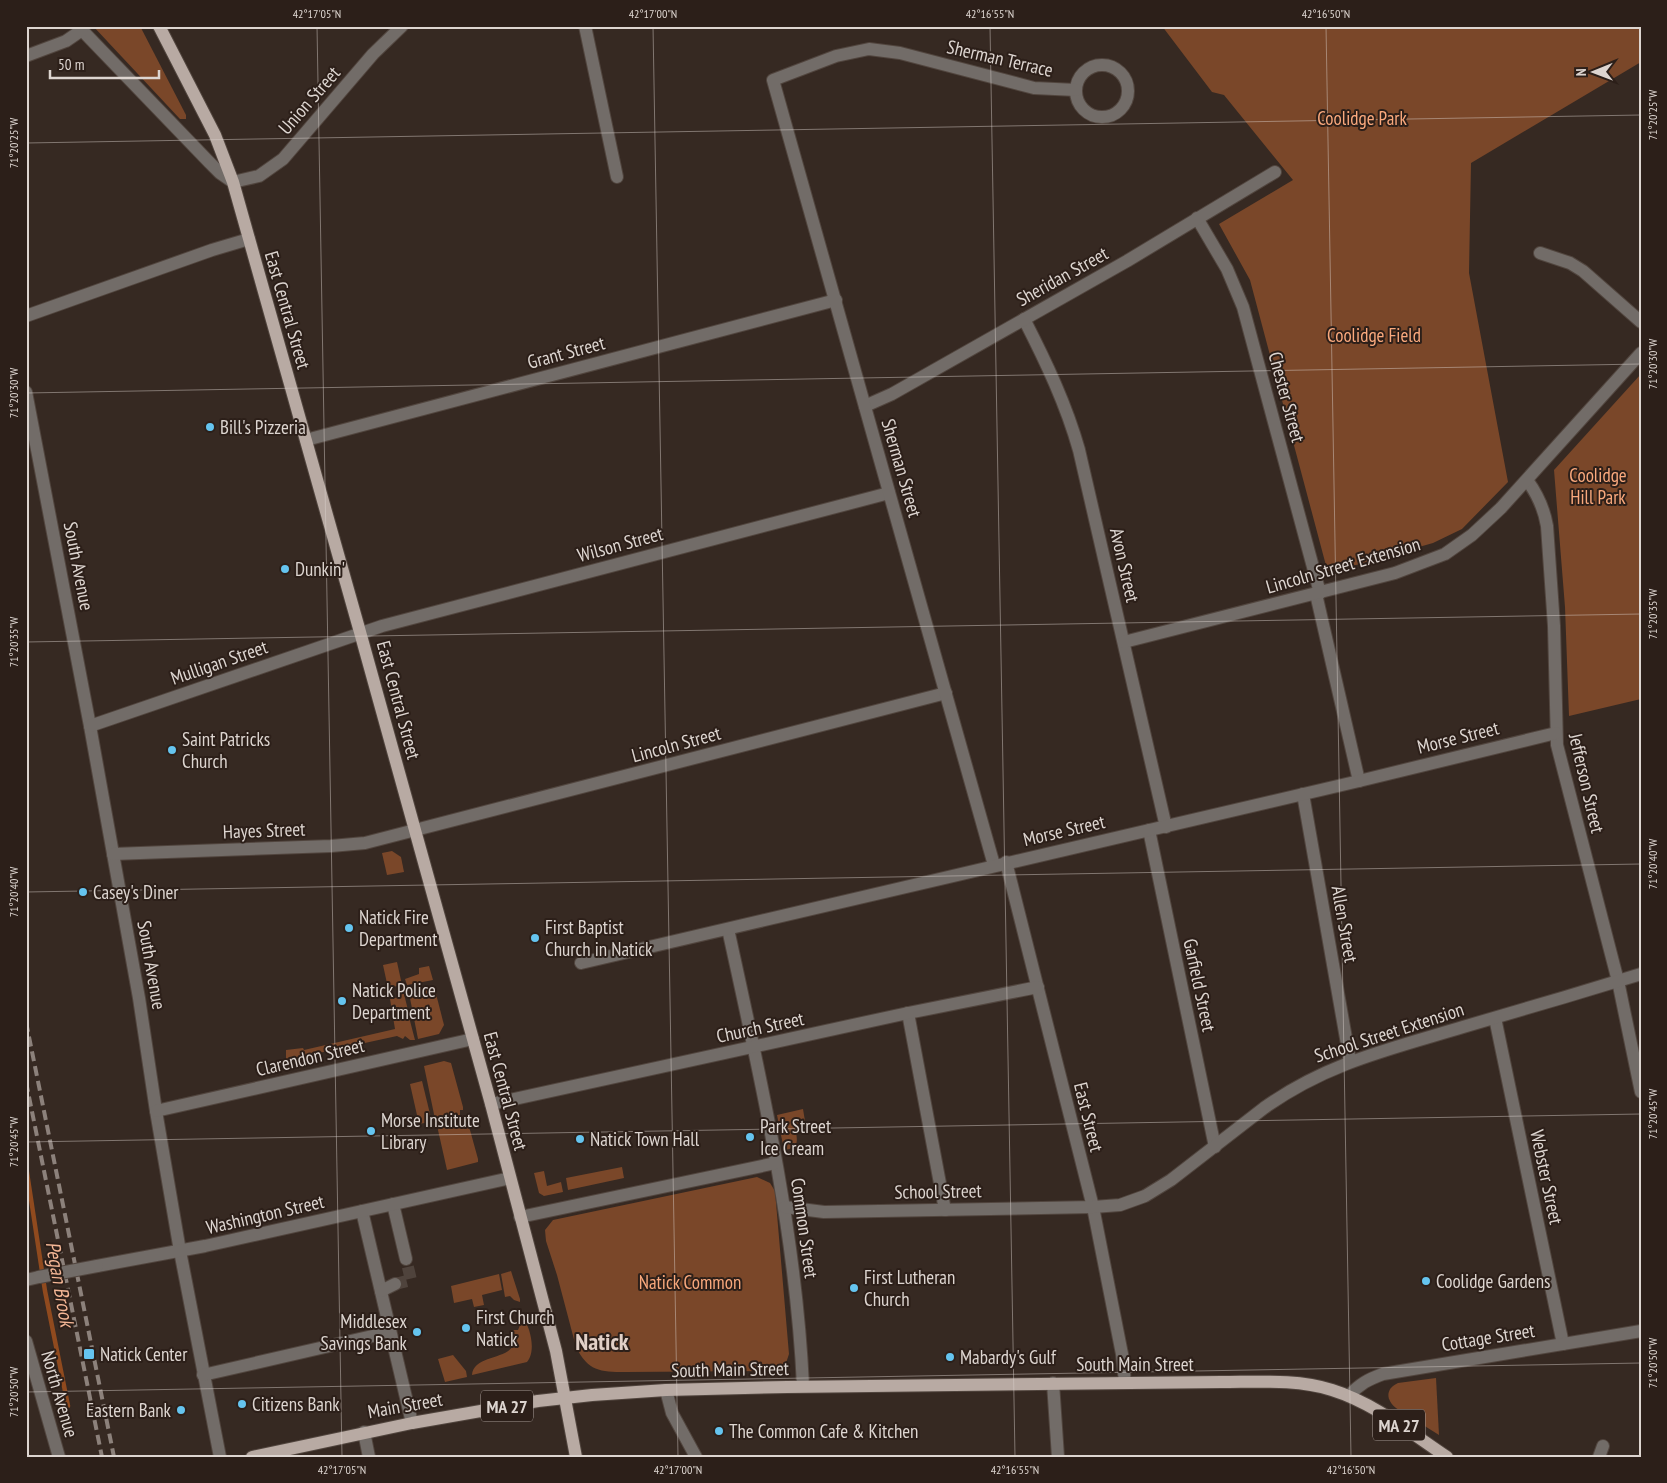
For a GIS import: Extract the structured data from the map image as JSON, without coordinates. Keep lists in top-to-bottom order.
{
  "streets": {
    "main road": [
      "East Central Street",
      "South Main Street",
      "Main Street",
      "MA 27"
    ],
    "street": [
      "Sherman Terrace",
      "Union Street",
      "Sheridan Street",
      "Grant Street",
      "Chester Street",
      "Sherman Street",
      "Wilson Street",
      "Avon Street",
      "Lincoln Street Extension",
      "South Avenue",
      "Mulligan Street",
      "Morse Street",
      "Lincoln Street",
      "Jefferson Street",
      "Hayes Street",
      "Allen Street",
      "Garfield Street",
      "Church Street",
      "School Street Extension",
      "Clarendon Street",
      "East Street",
      "Webster Street",
      "School Street",
      "Washington Street",
      "Common Street",
      "Cottage Street",
      "North Avenue"
    ]
  },
  "crossings": [
    ["Sherman Terrace", "Sherman Street"],
    ["Union Street", "East Central Street"],
    ["Sheridan Street", "Chester Street"],
    ["Sheridan Street", "Sherman Street"],
    ["Sheridan Street", "Avon Street"],
    ["East Central Street", "Grant Street"],
    ["East Central Street", "Wilson Street"],
    ["East Central Street", "Mulligan Street"],
    ["East Central Street", "Lincoln Street"],
    ["East Central Street", "Hayes Street"],
    ["East Central Street", "Church Street"],
    ["East Central Street", "Clarendon Street"],
    ["East Central Street", "Washington Street"],
    ["East Central Street", "South Main Street"],
    ["East Central Street", "Main Street"],
    ["Grant Street", "Sherman Street"],
    ["Chester Street", "Lincoln Street Extension"],
    ["Chester Street", "Morse Street"],
    ["Sherman Street", "Wilson Street"],
    ["Sherman Street", "Morse Street"],
    ["Sherman Street", "Lincoln Street"],
    ["Sherman Street", "East Street"],
    ["Wilson Street", "Mulligan Street"],
    ["Avon Street", "Lincoln Street Extension"],
    ["Avon Street", "Morse Street"],
    ["Lincoln Street Extension", "Jefferson Street"],
    ["South Avenue", "Mulligan Street"],
    ["South Avenue", "Hayes Street"],
    ["South Avenue", "Clarendon Street"],
    ["South Avenue", "Washington Street"],
    ["Morse Street", "Jefferson Street"],
    ["Morse Street", "Allen Street"],
    ["Morse Street", "Garfield Street"],
    ["Morse Street", "East Street"],
    ["Morse Street", "Common Street"],
    ["Lincoln Street", "Hayes Street"],
    ["Jefferson Street", "School Street Extension"],
    ["Allen Street", "School Street Extension"],
    ["Garfield Street", "School Street Extension"],
    ["Church Street", "East Street"],
    ["Church Street", "Common Street"],
    ["School Street Extension", "East Street"],
    ["School Street Extension", "Webster Street"],
    ["School Street Extension", "School Street"],
    ["East Street", "School Street"],
    ["East Street", "South Main Street"],
    ["Webster Street", "Cottage Street"],
    ["School Street", "Common Street"],
    ["Common Street", "South Main Street"],
    ["Cottage Street", "South Main Street"],
    ["South Main Street", "Main Street"]
  ],
  "districts": ["Natick"],
  "water": ["Pegan Brook"],
  "parks": [
    "Coolidge Park",
    "Coolidge Field",
    "Coolidge Hill Park",
    "Natick Common"
  ],
  "places": {
    "other": [
      "Bill's Pizzeria",
      "Dunkin'",
      "Saint Patricks Church",
      "Casey's Diner",
      "Natick Fire Department",
      "First Baptist Church in Natick",
      "Natick Police Department",
      "Morse Institute Library",
      "Park Street Ice Cream",
      "Natick Town Hall",
      "Coolidge Gardens",
      "First Lutheran Church",
      "First Church Natick",
      "Middlesex Savings Bank",
      "Mabardy's Gulf",
      "Citizens Bank",
      "Eastern Bank",
      "The Common Cafe & Kitchen"
    ],
    "transit": ["Natick Center"]
  },
  "scale_bar": "50 m",
  "north": "left",
  "coordinates": [
    "42°17'05\"N",
    "42°17'00\"N",
    "42°16'55\"N",
    "42°16'50\"N",
    "71°20'25\"W",
    "71°20'30\"W",
    "71°20'35\"W",
    "71°20'40\"W",
    "71°20'45\"W",
    "71°20'50\"W"
  ]
}
